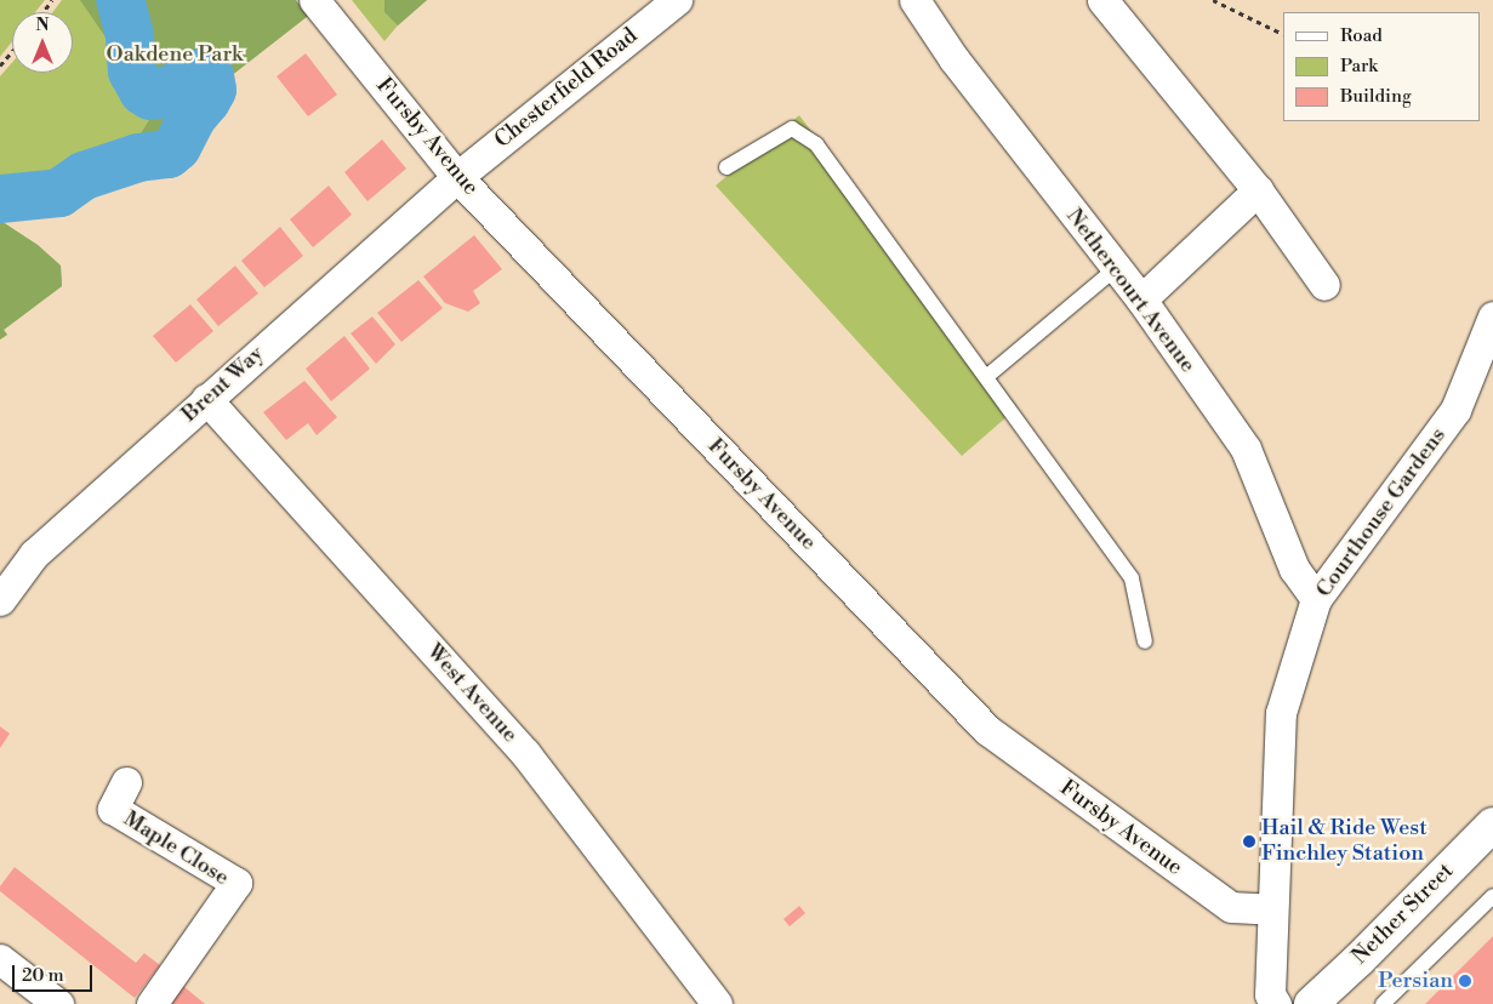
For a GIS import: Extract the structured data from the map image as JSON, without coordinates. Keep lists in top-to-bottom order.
{
  "streets": {
    "street": [
      "Chesterfield Road",
      "Fursby Avenue",
      "Nethercourt Avenue",
      "Brent Way",
      "Courthouse Gardens",
      "West Avenue",
      "Maple Close",
      "Nether Street"
    ]
  },
  "crossings": [
    ["Chesterfield Road", "Fursby Avenue"],
    ["Chesterfield Road", "Brent Way"],
    ["Fursby Avenue", "Brent Way"],
    ["Fursby Avenue", "Courthouse Gardens"],
    ["Nethercourt Avenue", "Courthouse Gardens"],
    ["Brent Way", "West Avenue"]
  ],
  "parks": ["Oakdene Park"],
  "places": ["Hail & Ride West Finchley Station", "Persian"],
  "legend": ["Road", "Park", "Building"],
  "scale_bar": "20 m",
  "north": "top"
}
